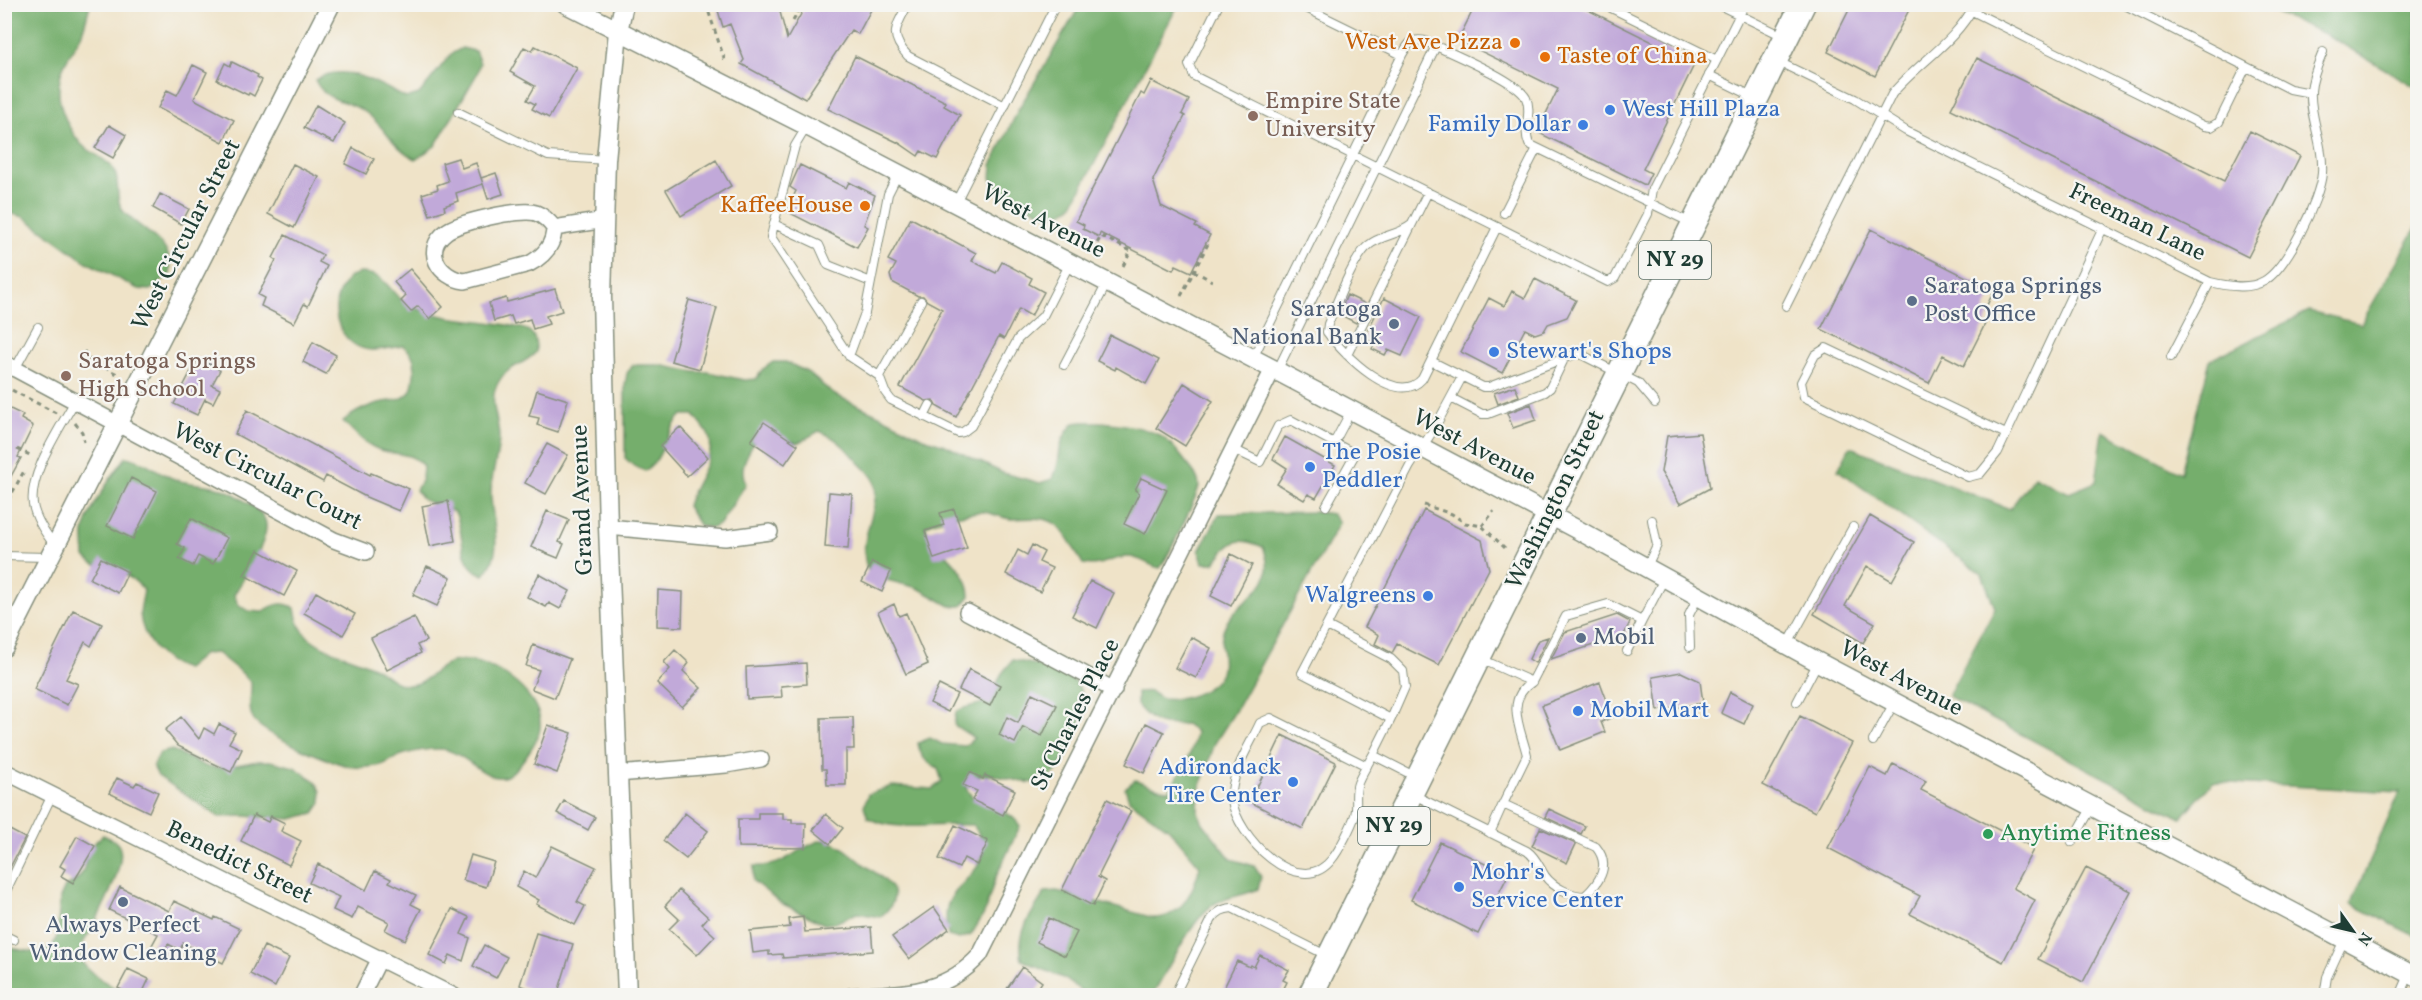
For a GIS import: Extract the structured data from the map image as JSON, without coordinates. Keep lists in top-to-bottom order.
{
  "streets": {
    "highway": ["NY 29", "Washington Street"],
    "street": [
      "West Avenue",
      "West Circular Street",
      "West Circular Court",
      "Grand Avenue",
      "St Charles Place",
      "Benedict Street"
    ],
    "lane": ["Freeman Lane"]
  },
  "crossings": [
    ["West Avenue", "Grand Avenue"],
    ["West Avenue", "Washington Street"],
    ["West Avenue", "St Charles Place"],
    ["Freeman Lane", "Washington Street"],
    ["West Circular Street", "West Circular Court"]
  ],
  "places": [
    "West Ave Pizza",
    "Taste of China",
    "West Hill Plaza",
    "Empire State University",
    "Family Dollar",
    "KaffeeHouse",
    "Saratoga Springs Post Office",
    "Saratoga National Bank",
    "Stewart's Shops",
    "Saratoga Springs High School",
    "The Posie Peddler",
    "Walgreens",
    "Mobil",
    "Mobil Mart",
    "Adirondack Tire Center",
    "Anytime Fitness",
    "Mohr's Service Center",
    "Always Perfect Window Cleaning"
  ],
  "north": "bottom right"
}
